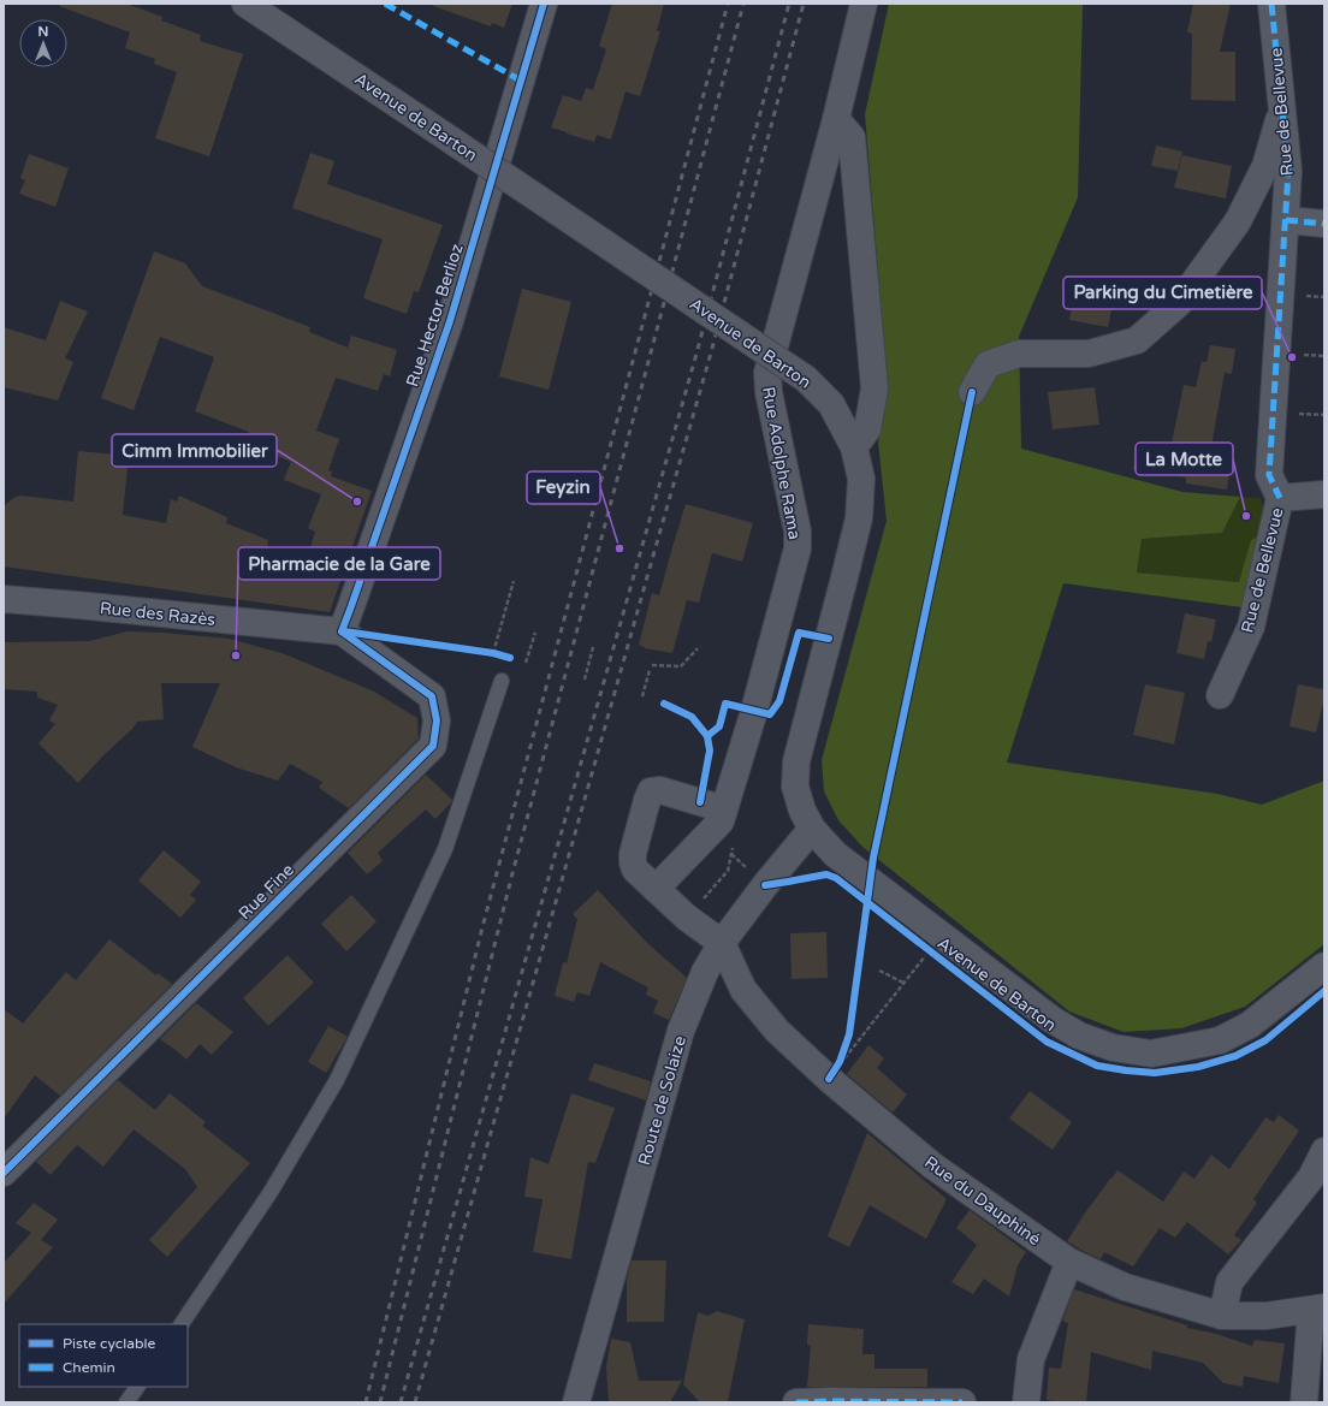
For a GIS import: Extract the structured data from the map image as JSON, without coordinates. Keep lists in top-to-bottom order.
{
  "streets": {
    "street": [
      "Rue de Bellevue",
      "Avenue de Barton",
      "Rue Hector Berlioz",
      "Rue Adolphe Rama",
      "Rue des Razès",
      "Rue Fine",
      "Route de Solaize",
      "Rue du Dauphiné"
    ]
  },
  "crossings": [
    ["Avenue de Barton", "Route de Solaize"],
    ["Rue Hector Berlioz", "Rue des Razès"],
    ["Rue Hector Berlioz", "Rue Fine"],
    ["Rue des Razès", "Rue Fine"],
    ["Route de Solaize", "Rue du Dauphiné"]
  ],
  "places": [
    "Parking du Cimetière",
    "Cimm Immobilier",
    "La Motte",
    "Feyzin",
    "Pharmacie de la Gare"
  ],
  "legend": ["Piste cyclable", "Chemin"],
  "north": "top"
}
